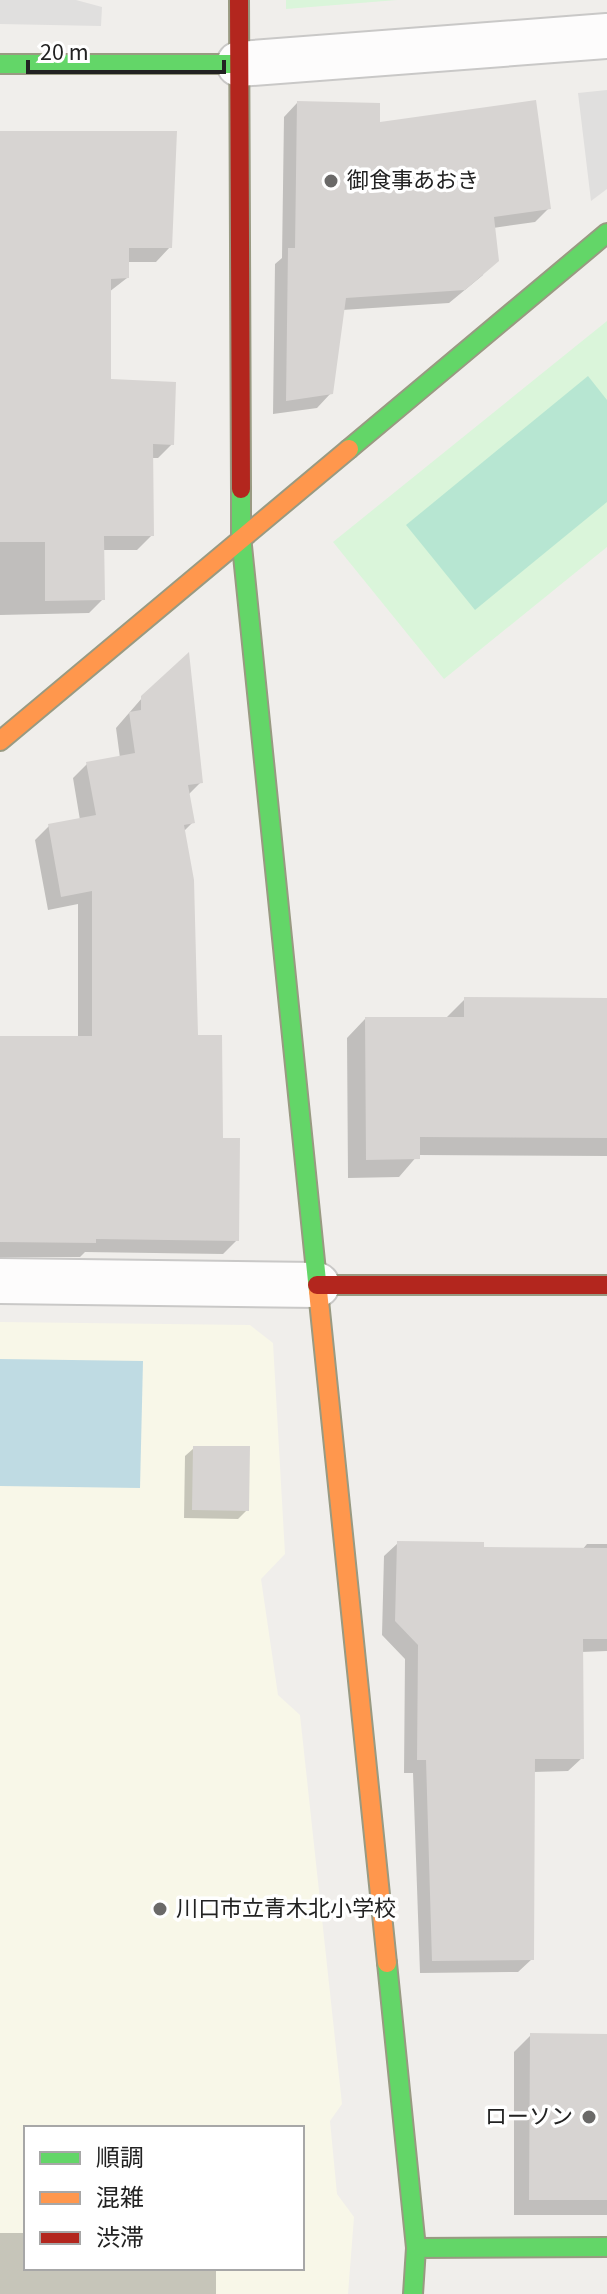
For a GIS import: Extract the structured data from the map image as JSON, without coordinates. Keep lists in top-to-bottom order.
{
  "places": ["御食事あおき", "川口市立青木北小学校", "ローソン"],
  "legend": ["順調", "混雑", "渋滞"],
  "scale_bar": "20 m"
}
